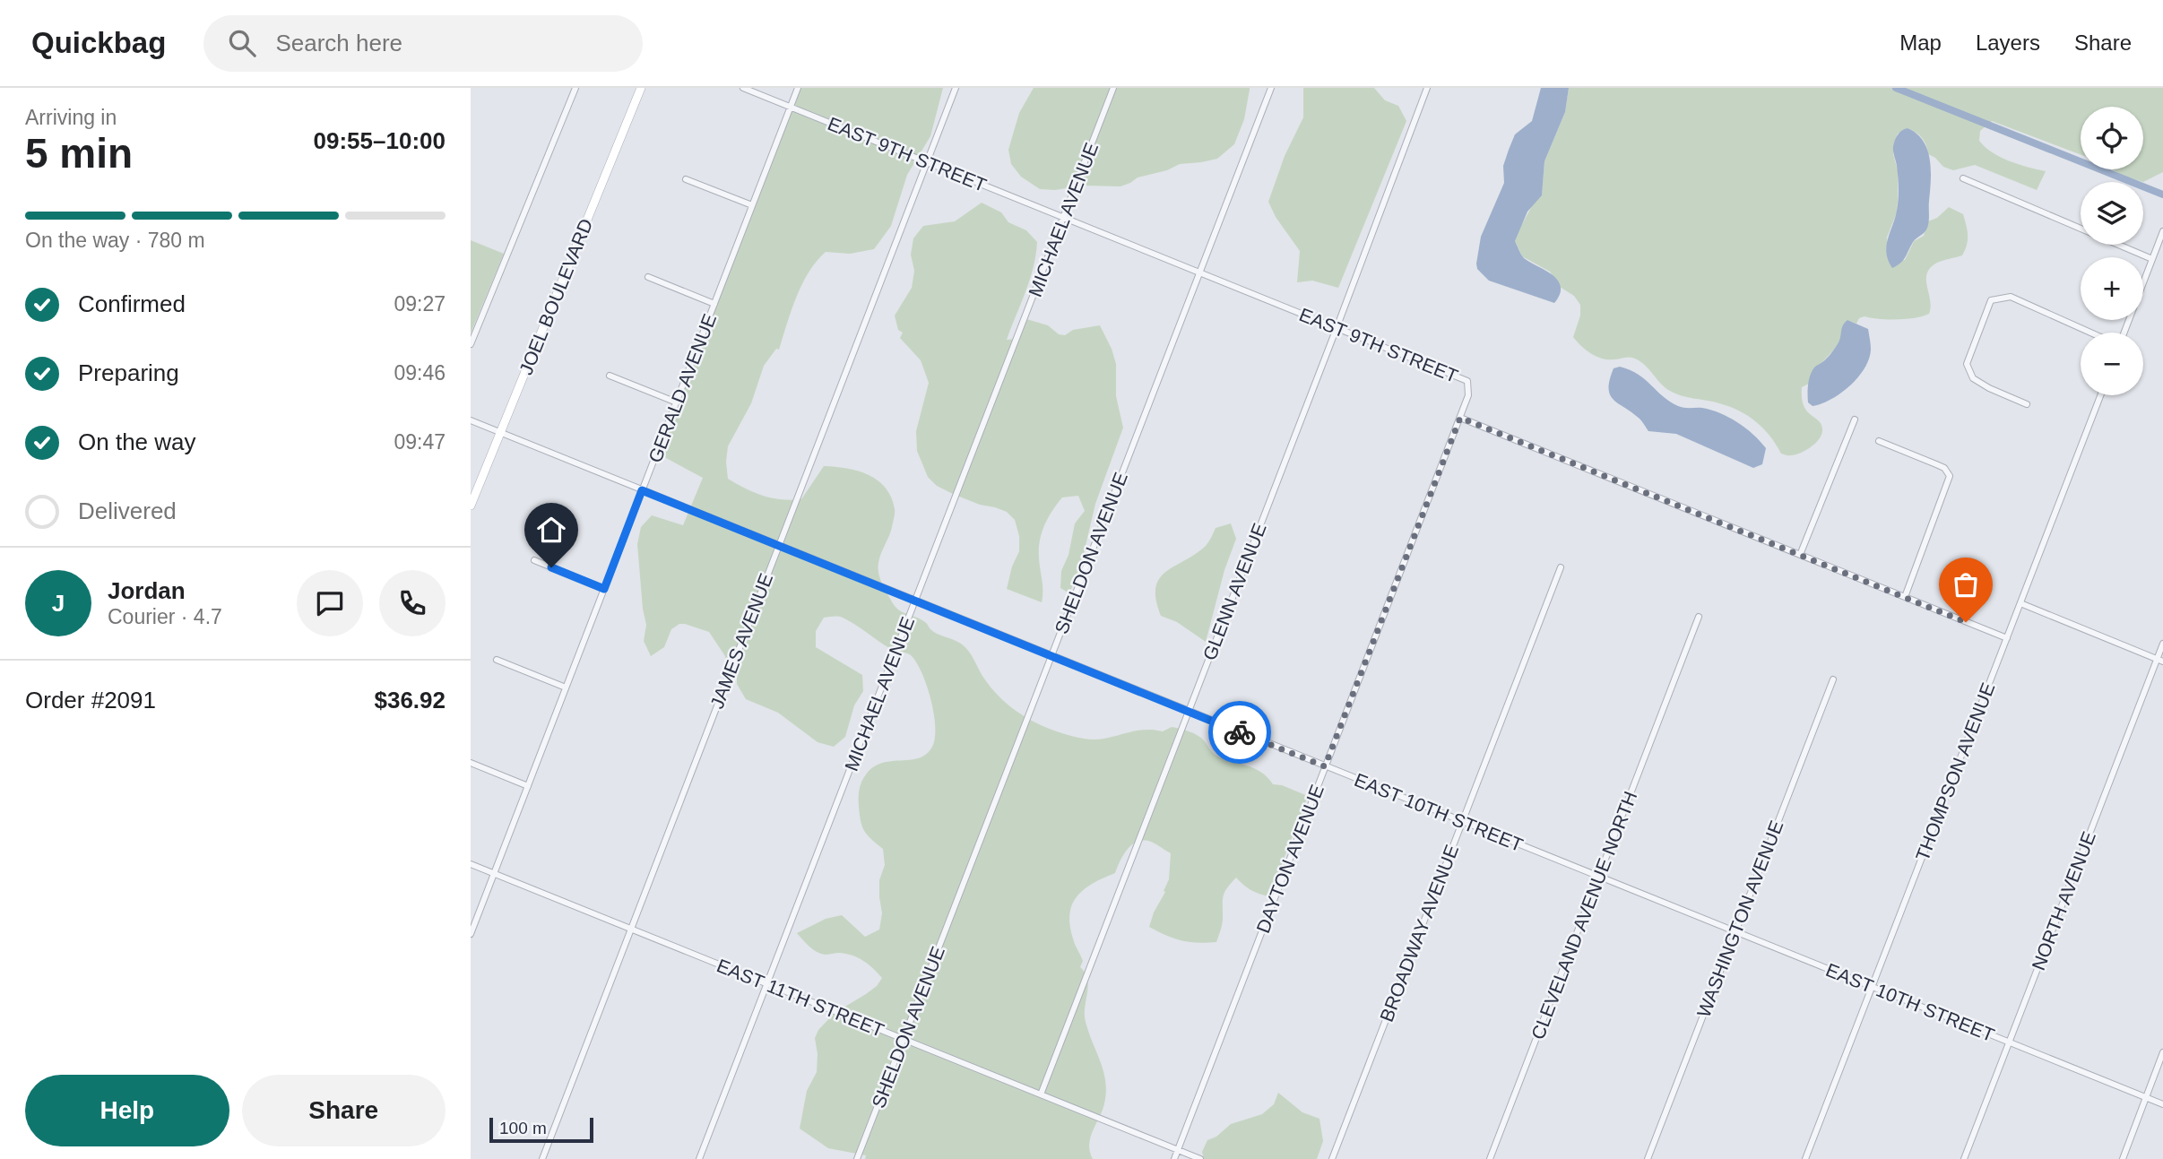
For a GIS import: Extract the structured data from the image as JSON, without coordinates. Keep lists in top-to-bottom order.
{
  "streets": {
    "main road": ["JOEL BOULEVARD"],
    "street": [
      "EAST 9TH STREET",
      "MICHAEL AVENUE",
      "GERALD AVENUE",
      "SHELDON AVENUE",
      "GLENN AVENUE",
      "JAMES AVENUE",
      "THOMPSON AVENUE",
      "EAST 10TH STREET",
      "DAYTON AVENUE",
      "NORTH AVENUE",
      "CLEVELAND AVENUE NORTH",
      "WASHINGTON AVENUE",
      "BROADWAY AVENUE",
      "EAST 11TH STREET"
    ]
  },
  "crossings": [
    ["EAST 9TH STREET", "MICHAEL AVENUE"],
    ["EAST 9TH STREET", "GERALD AVENUE"],
    ["EAST 9TH STREET", "SHELDON AVENUE"],
    ["EAST 9TH STREET", "GLENN AVENUE"],
    ["EAST 9TH STREET", "JAMES AVENUE"],
    ["EAST 9TH STREET", "DAYTON AVENUE"],
    ["MICHAEL AVENUE", "EAST 10TH STREET"],
    ["MICHAEL AVENUE", "EAST 11TH STREET"],
    ["JOEL BOULEVARD", "EAST 10TH STREET"],
    ["GERALD AVENUE", "EAST 10TH STREET"],
    ["GERALD AVENUE", "EAST 11TH STREET"],
    ["SHELDON AVENUE", "EAST 10TH STREET"],
    ["SHELDON AVENUE", "EAST 11TH STREET"],
    ["GLENN AVENUE", "EAST 10TH STREET"],
    ["GLENN AVENUE", "EAST 11TH STREET"],
    ["JAMES AVENUE", "EAST 10TH STREET"],
    ["JAMES AVENUE", "EAST 11TH STREET"],
    ["THOMPSON AVENUE", "EAST 10TH STREET"],
    ["EAST 10TH STREET", "DAYTON AVENUE"],
    ["EAST 10TH STREET", "NORTH AVENUE"],
    ["EAST 10TH STREET", "CLEVELAND AVENUE NORTH"],
    ["EAST 10TH STREET", "WASHINGTON AVENUE"],
    ["EAST 10TH STREET", "BROADWAY AVENUE"],
    ["DAYTON AVENUE", "EAST 11TH STREET"]
  ],
  "scale_bar": "100 m",
  "page": {
    "header": "Quickbag",
    "search": "Search here",
    "nav": ["Map", "Layers", "Share"],
    "heading": ["5 min", "Arriving in", "09:55–10:00"],
    "panel": [
      "Jordan",
      "Courier · 4.7",
      "Order #2091",
      "$36.92"
    ],
    "map_buttons": ["+", "−"],
    "bar": "On the way · 780 m",
    "list": [
      ["Confirmed", "09:27"],
      ["Preparing", "09:46"],
      ["On the way", "09:47"],
      "Delivered"
    ],
    "round": "J",
    "buttons": ["Help", "Share"],
    "scale": "100 m"
  }
}
